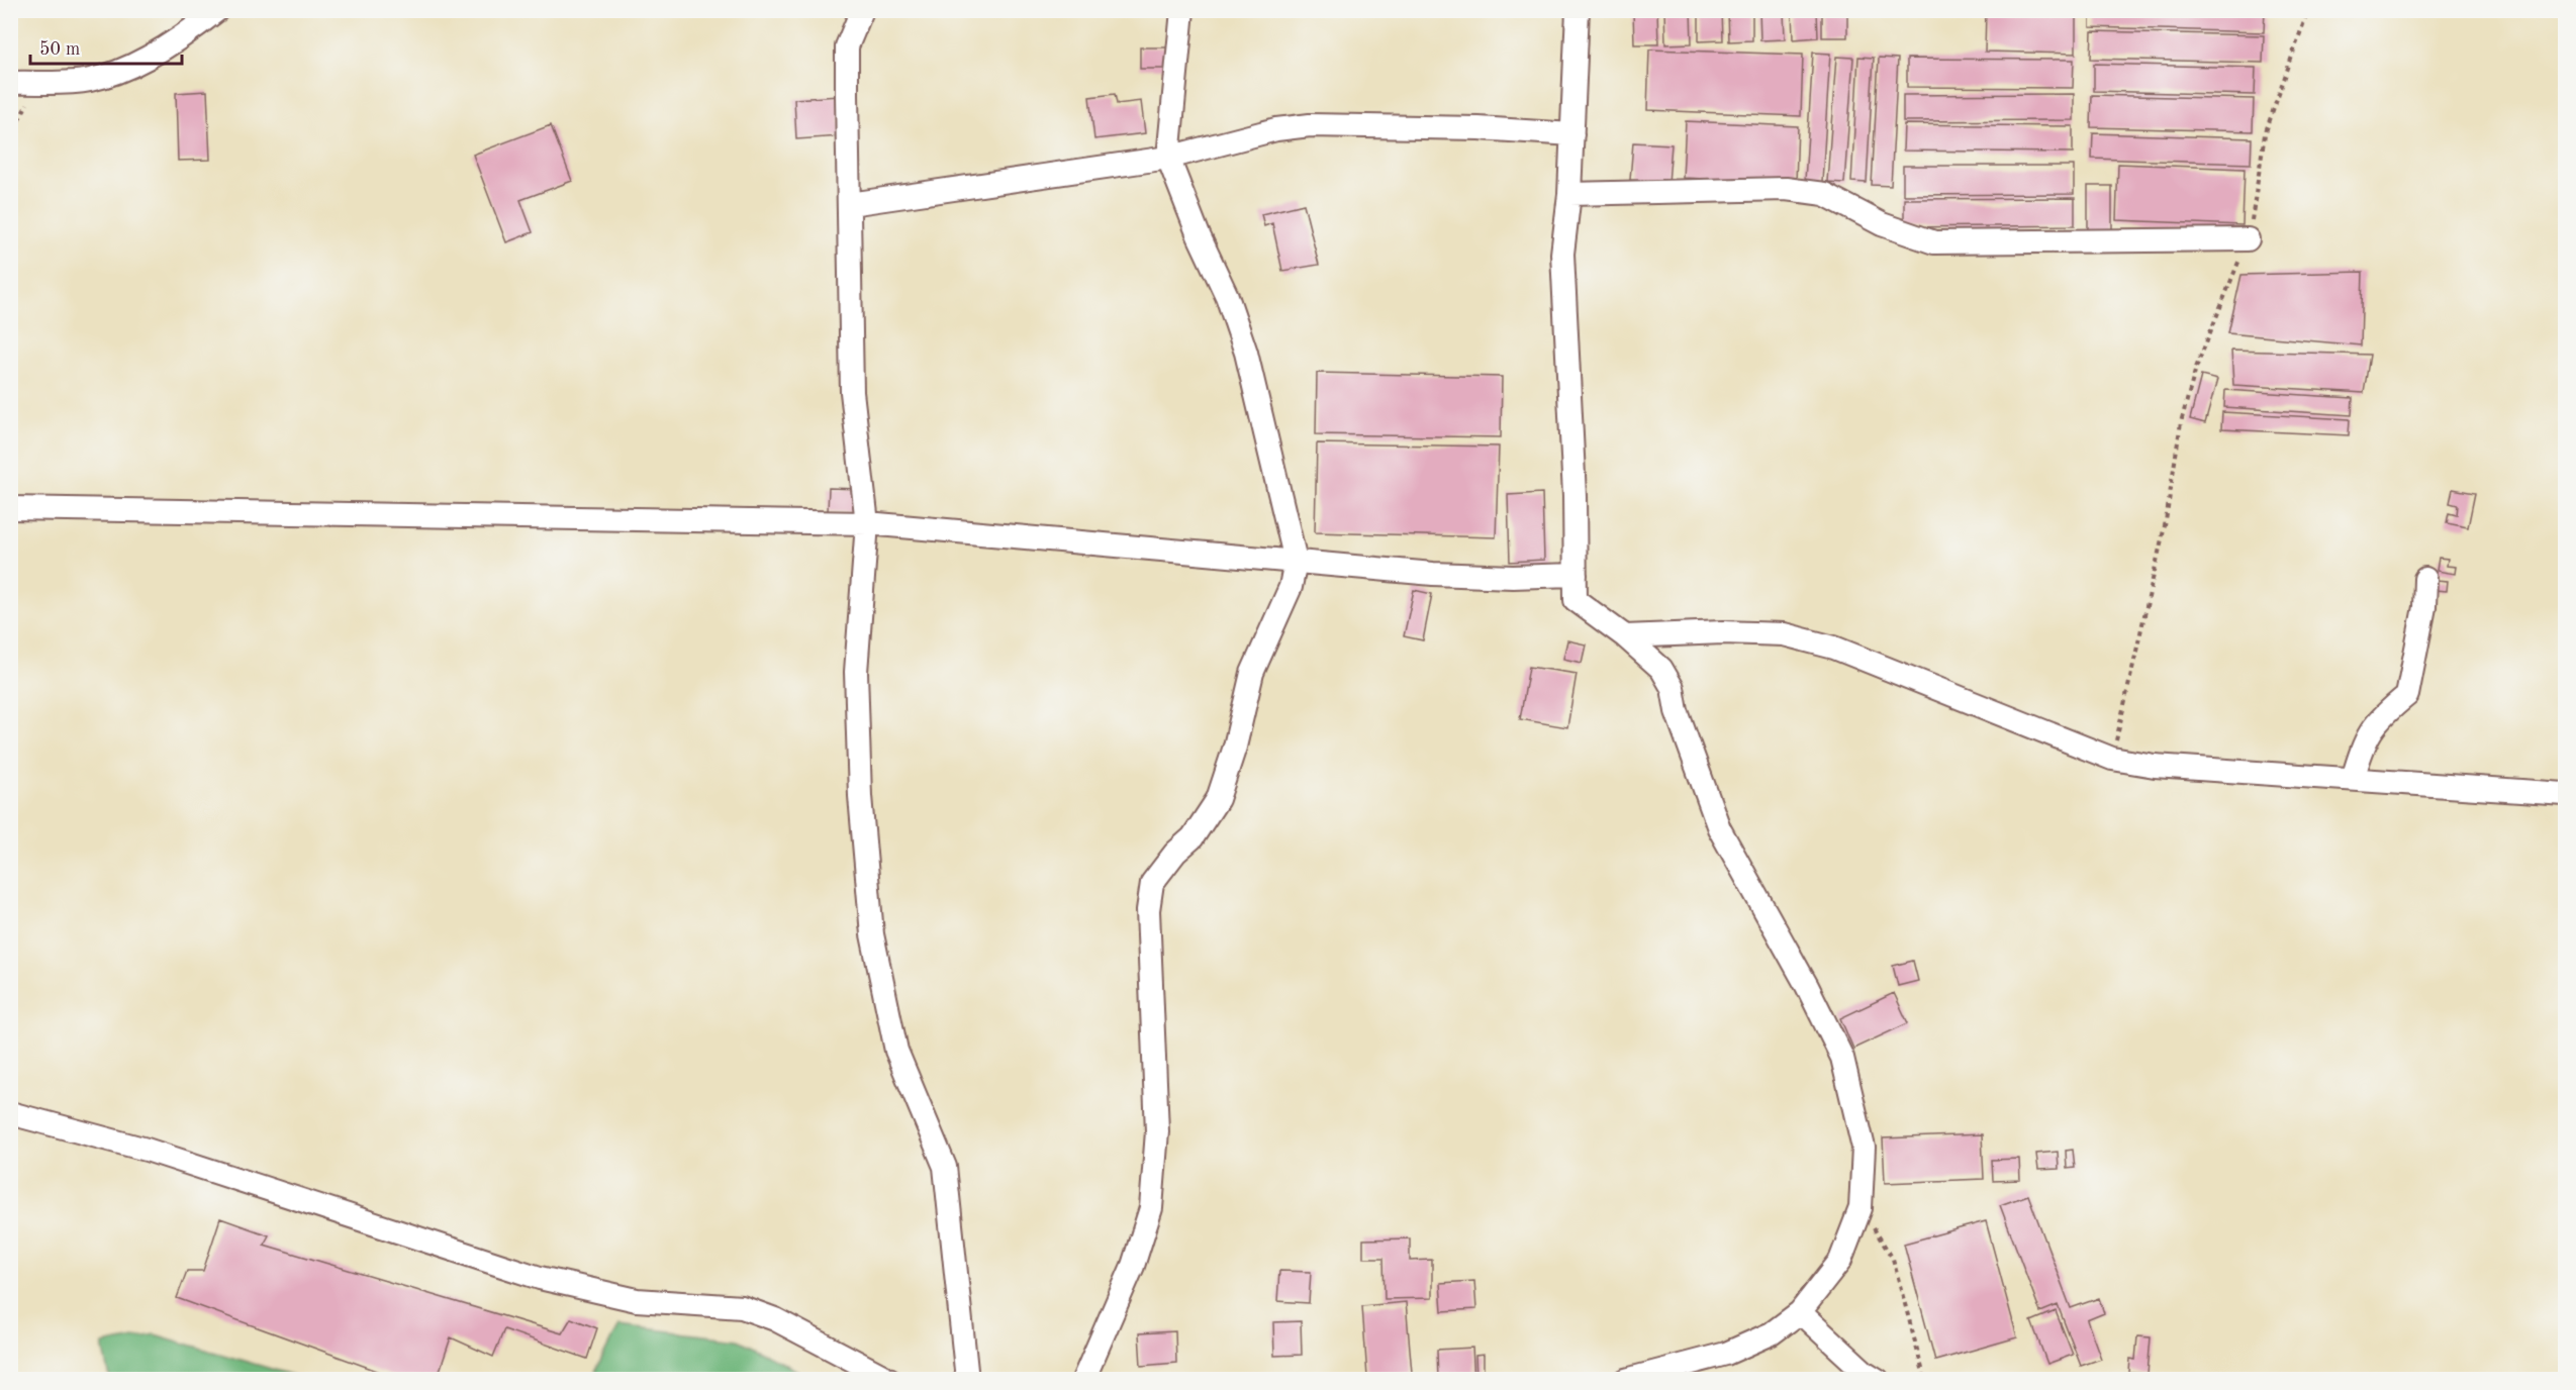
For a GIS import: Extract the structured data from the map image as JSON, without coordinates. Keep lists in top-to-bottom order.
{
  "scale_bar": "50 m"
}
